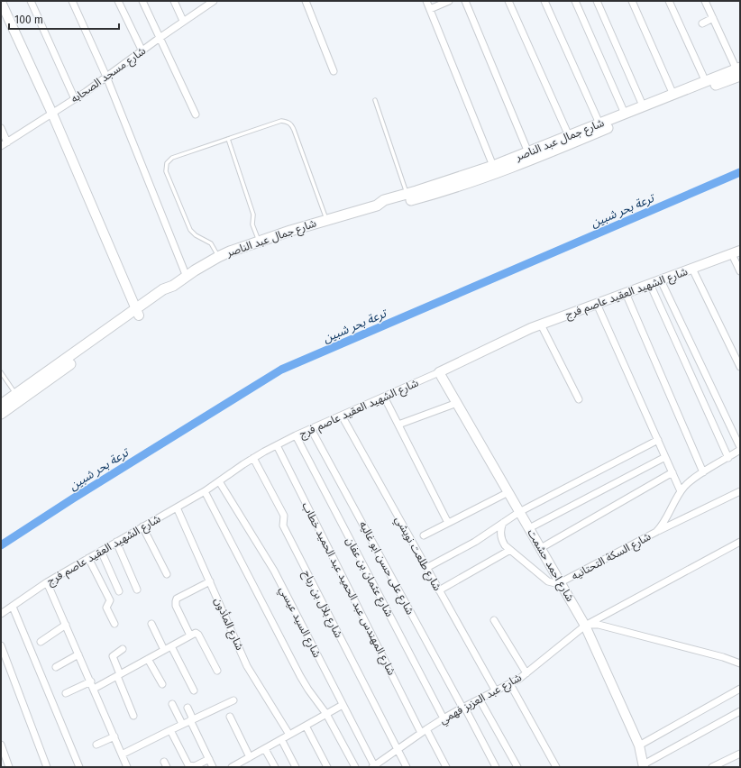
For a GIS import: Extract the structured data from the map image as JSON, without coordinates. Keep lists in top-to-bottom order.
{
  "streets": {
    "main road": ["شارع جمال عبد الناصر"],
    "street": [
      "شارع مسجد الصحابه",
      "شارع الشهيد العقيد عاصم فرج",
      "شارع طلعت نويشي",
      "شارع السكة التحتانيه",
      "شارع احمد حشمت",
      "شارع على حسن ابو غاليه",
      "شارع عثمان بن عفان",
      "شارع المهندس عبد الحميد عبد الحميد خطاب",
      "شارع بلال بن رباح",
      "شارع السيد عيسي",
      "شارع المأذون",
      "شارع عبد العزيز فهمي"
    ]
  },
  "crossings": [
    ["شارع الشهيد العقيد عاصم فرج", "شارع طلعت نويشي"],
    ["شارع الشهيد العقيد عاصم فرج", "شارع احمد حشمت"],
    ["شارع الشهيد العقيد عاصم فرج", "شارع على حسن ابو غاليه"],
    ["شارع الشهيد العقيد عاصم فرج", "شارع عثمان بن عفان"],
    ["شارع الشهيد العقيد عاصم فرج", "شارع المهندس عبد الحميد عبد الحميد خطاب"],
    ["شارع الشهيد العقيد عاصم فرج", "شارع بلال بن رباح"],
    ["شارع الشهيد العقيد عاصم فرج", "شارع السيد عيسي"],
    ["شارع الشهيد العقيد عاصم فرج", "شارع المأذون"],
    ["شارع طلعت نويشي", "شارع عبد العزيز فهمي"],
    ["شارع السكة التحتانيه", "شارع احمد حشمت"],
    ["شارع احمد حشمت", "شارع عبد العزيز فهمي"],
    ["شارع على حسن ابو غاليه", "شارع عبد العزيز فهمي"],
    ["شارع عثمان بن عفان", "شارع عبد العزيز فهمي"],
    ["شارع المهندس عبد الحميد عبد الحميد خطاب", "شارع عبد العزيز فهمي"],
    ["شارع بلال بن رباح", "شارع عبد العزيز فهمي"],
    ["شارع السيد عيسي", "شارع عبد العزيز فهمي"]
  ],
  "water": ["ترعة بحر شبين"],
  "scale_bar": "100 m"
}
